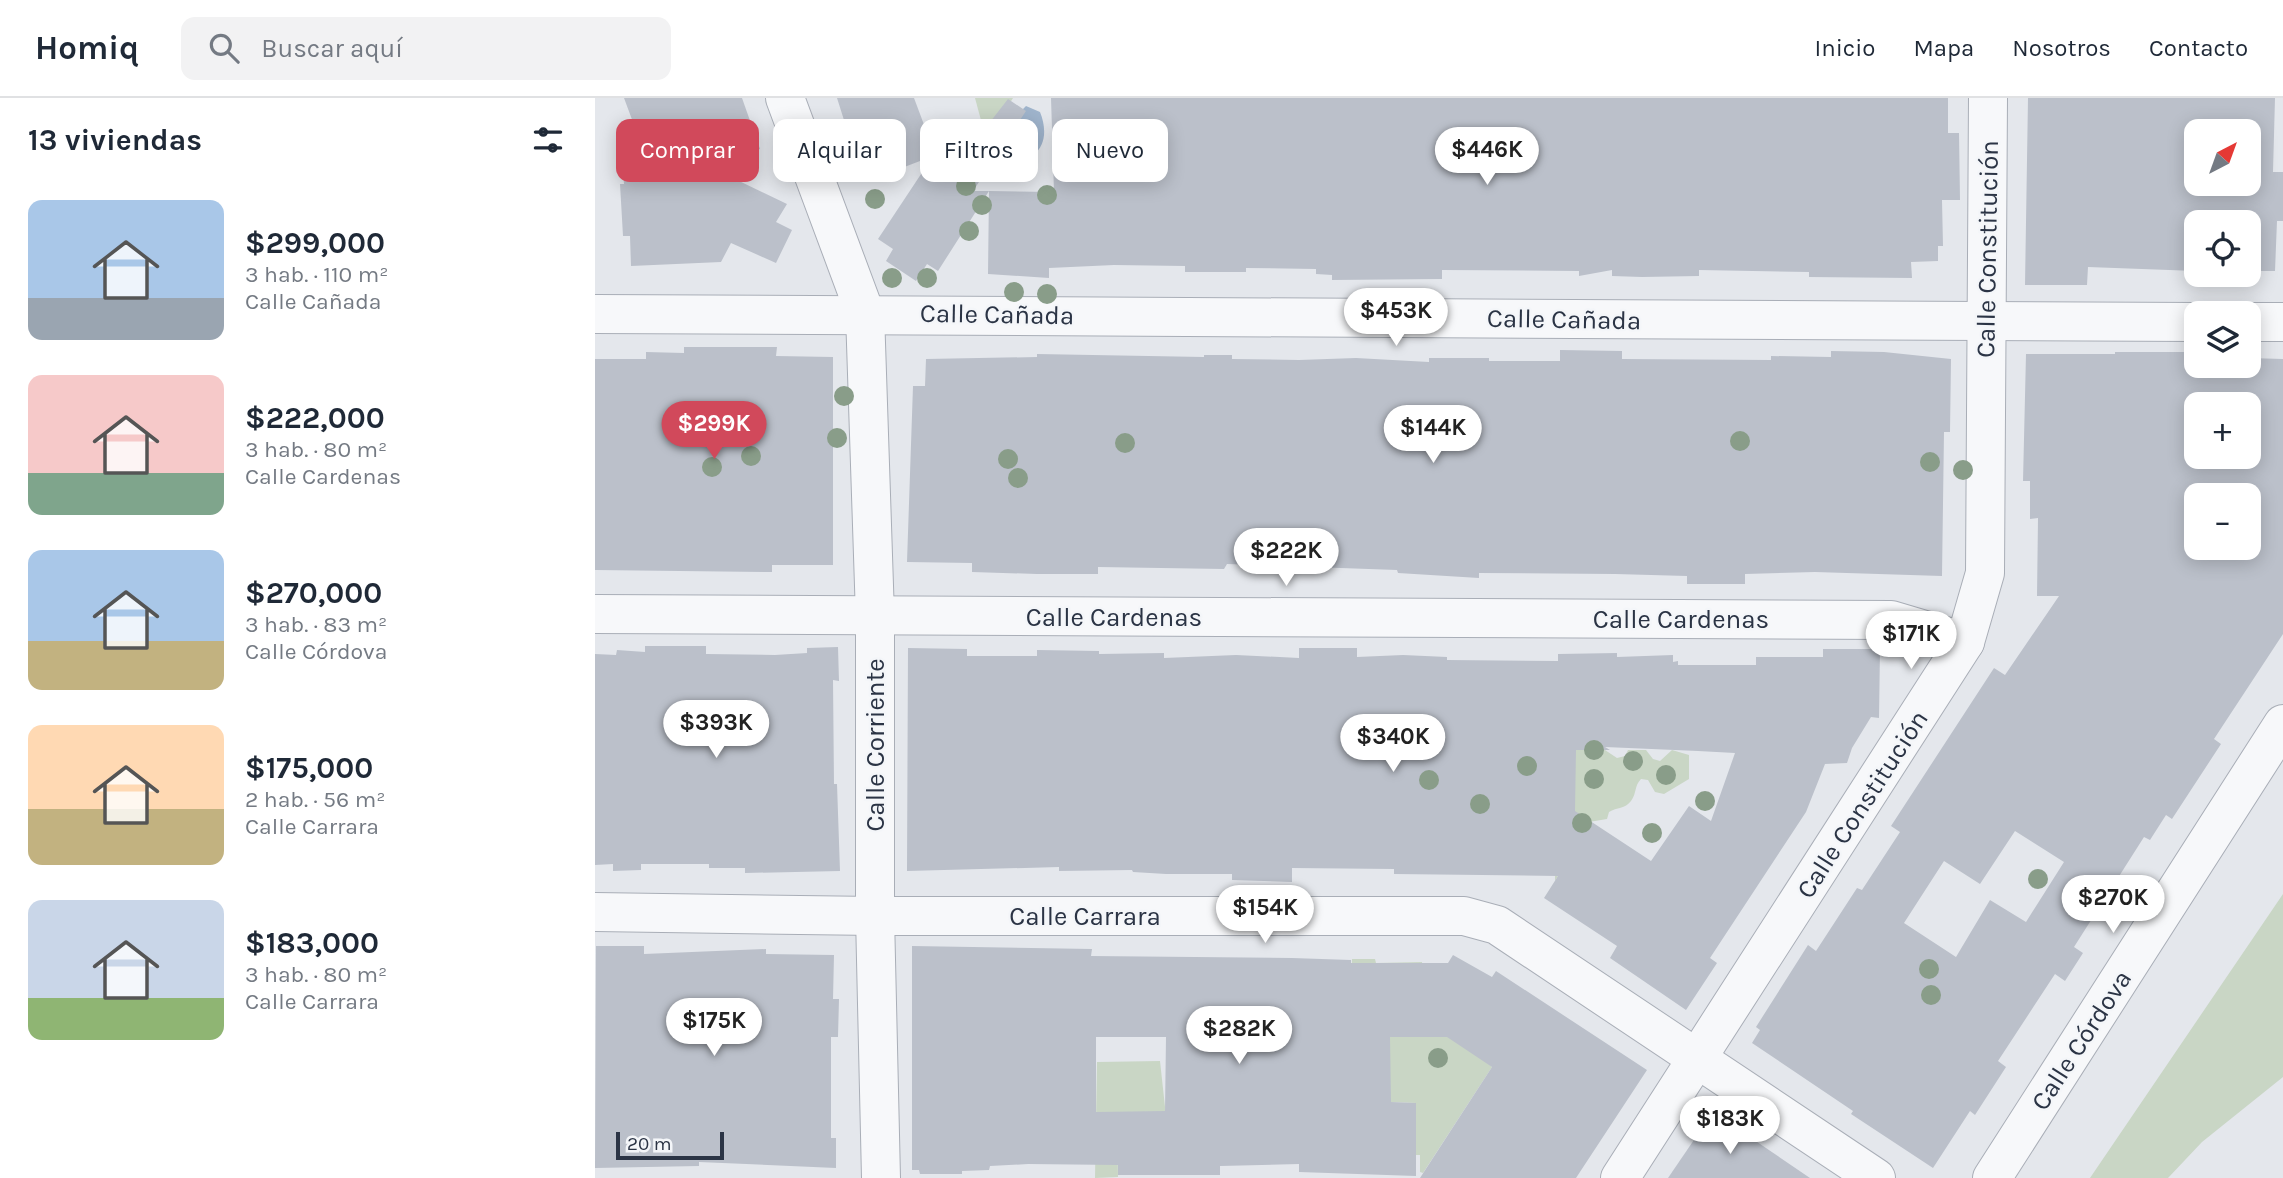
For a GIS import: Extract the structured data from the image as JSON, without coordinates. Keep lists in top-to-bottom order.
{
  "streets": {
    "street": [
      "Calle Constitución",
      "Calle Cañada",
      "Calle Cardenas",
      "Calle Corriente",
      "Calle Carrara",
      "Calle Córdova"
    ]
  },
  "crossings": [
    ["Calle Constitución", "Calle Cañada"],
    ["Calle Constitución", "Calle Cardenas"],
    ["Calle Constitución", "Calle Carrara"],
    ["Calle Cañada", "Calle Corriente"],
    ["Calle Cardenas", "Calle Corriente"],
    ["Calle Corriente", "Calle Carrara"]
  ],
  "scale_bar": "20 m",
  "north": "top right",
  "page": {
    "header": "Homiq",
    "search": "Buscar aquí",
    "nav": [
      "Inicio",
      "Mapa",
      "Nosotros",
      "Contacto"
    ],
    "heading": "13 viviendas",
    "map_buttons": ["+", "−"],
    "chip": [
      "Comprar",
      "Alquilar",
      "Filtros",
      "Nuevo"
    ],
    "price": [
      "$446K",
      "$453K",
      "$299K",
      "$144K",
      "$222K",
      "$171K",
      "$393K",
      "$340K",
      "$270K",
      "$154K",
      "$175K",
      "$282K",
      "$183K"
    ],
    "list": [
      {
        "name": "$299,000",
        "note": "3 hab. · 110 m² · Calle Cañada"
      },
      {
        "name": "$222,000",
        "note": "3 hab. · 80 m² · Calle Cardenas"
      },
      {
        "name": "$270,000",
        "note": "3 hab. · 83 m² · Calle Córdova"
      },
      {
        "name": "$175,000",
        "note": "2 hab. · 56 m² · Calle Carrara"
      },
      {
        "name": "$183,000",
        "note": "3 hab. · 80 m² · Calle Carrara"
      }
    ],
    "scale": "20 m"
  }
}
